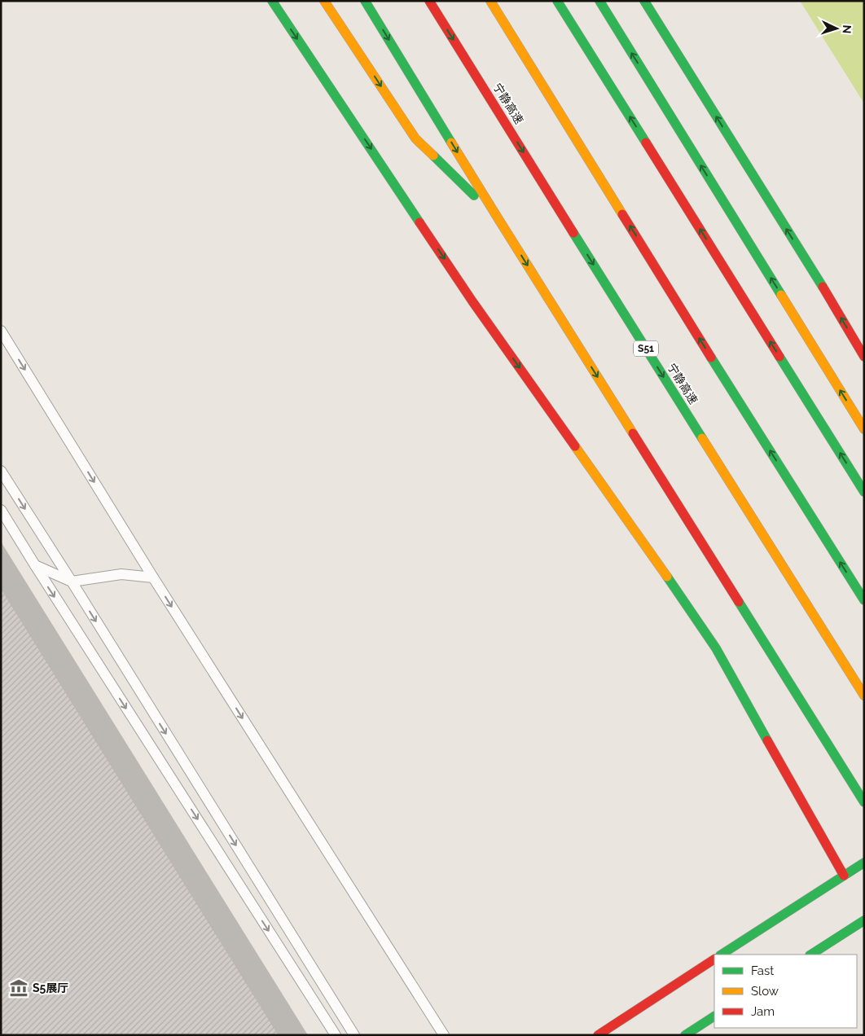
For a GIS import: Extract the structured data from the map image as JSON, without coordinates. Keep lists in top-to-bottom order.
{
  "streets": {
    "main road": ["宁静高速", "S51"]
  },
  "places": {
    "museum": ["S5展厅"]
  },
  "legend": ["Fast", "Slow", "Jam"],
  "north": "right"
}
